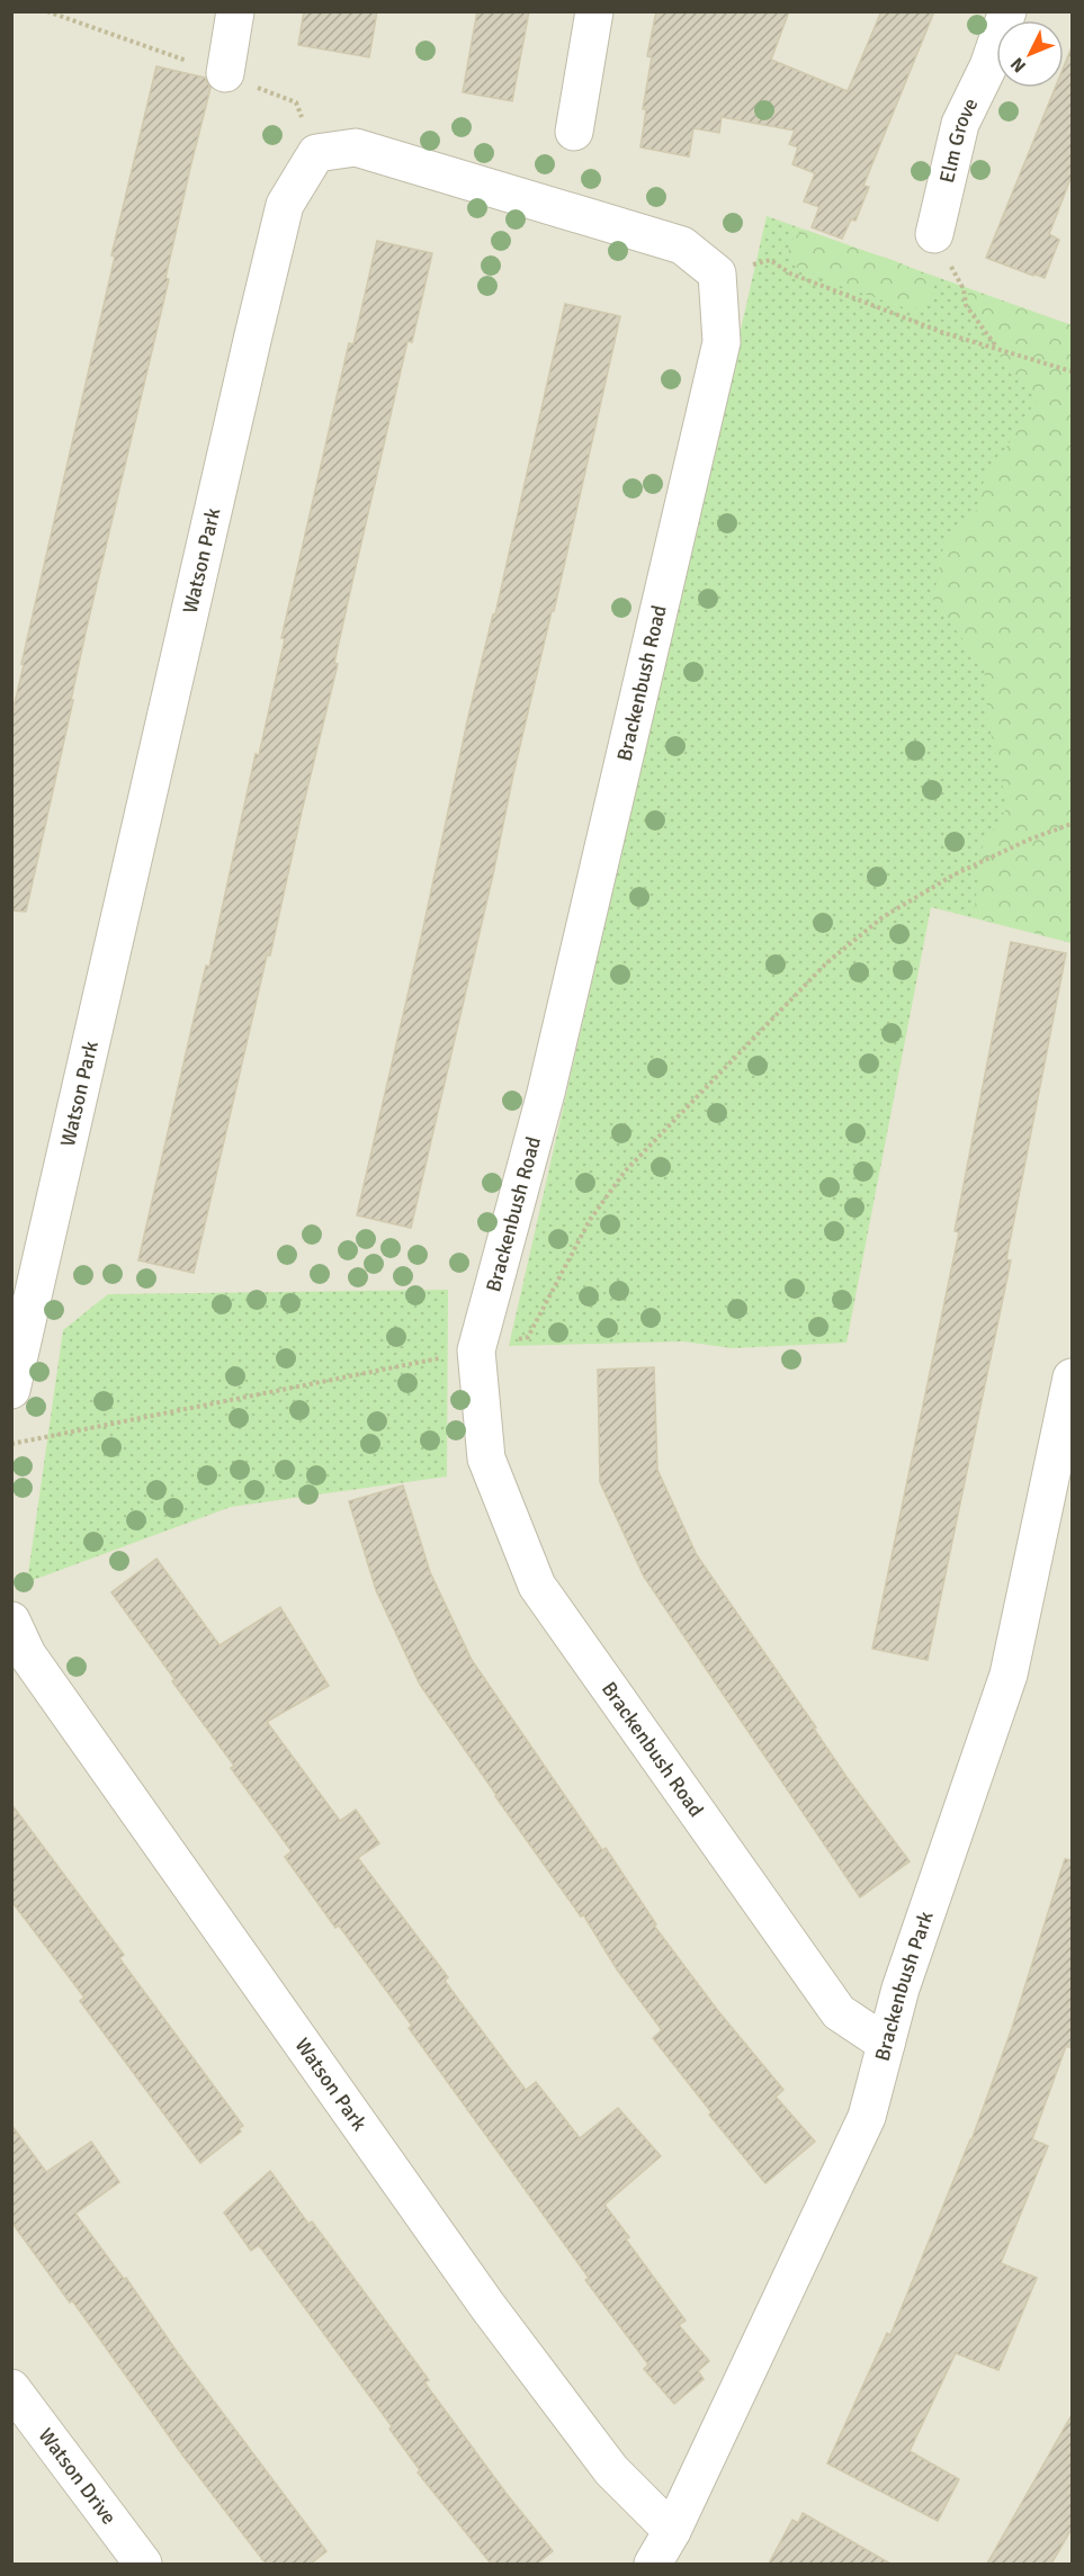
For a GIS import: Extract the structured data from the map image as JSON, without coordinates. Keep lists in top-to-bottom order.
{
  "streets": {
    "street": [
      "Elm Grove",
      "Watson Park",
      "Brackenbush Road",
      "Brackenbush Park",
      "Watson Drive"
    ]
  },
  "crossings": [
    ["Watson Park", "Brackenbush Road"],
    ["Watson Park", "Brackenbush Park"],
    ["Brackenbush Road", "Brackenbush Park"]
  ],
  "north": "bottom left"
}
